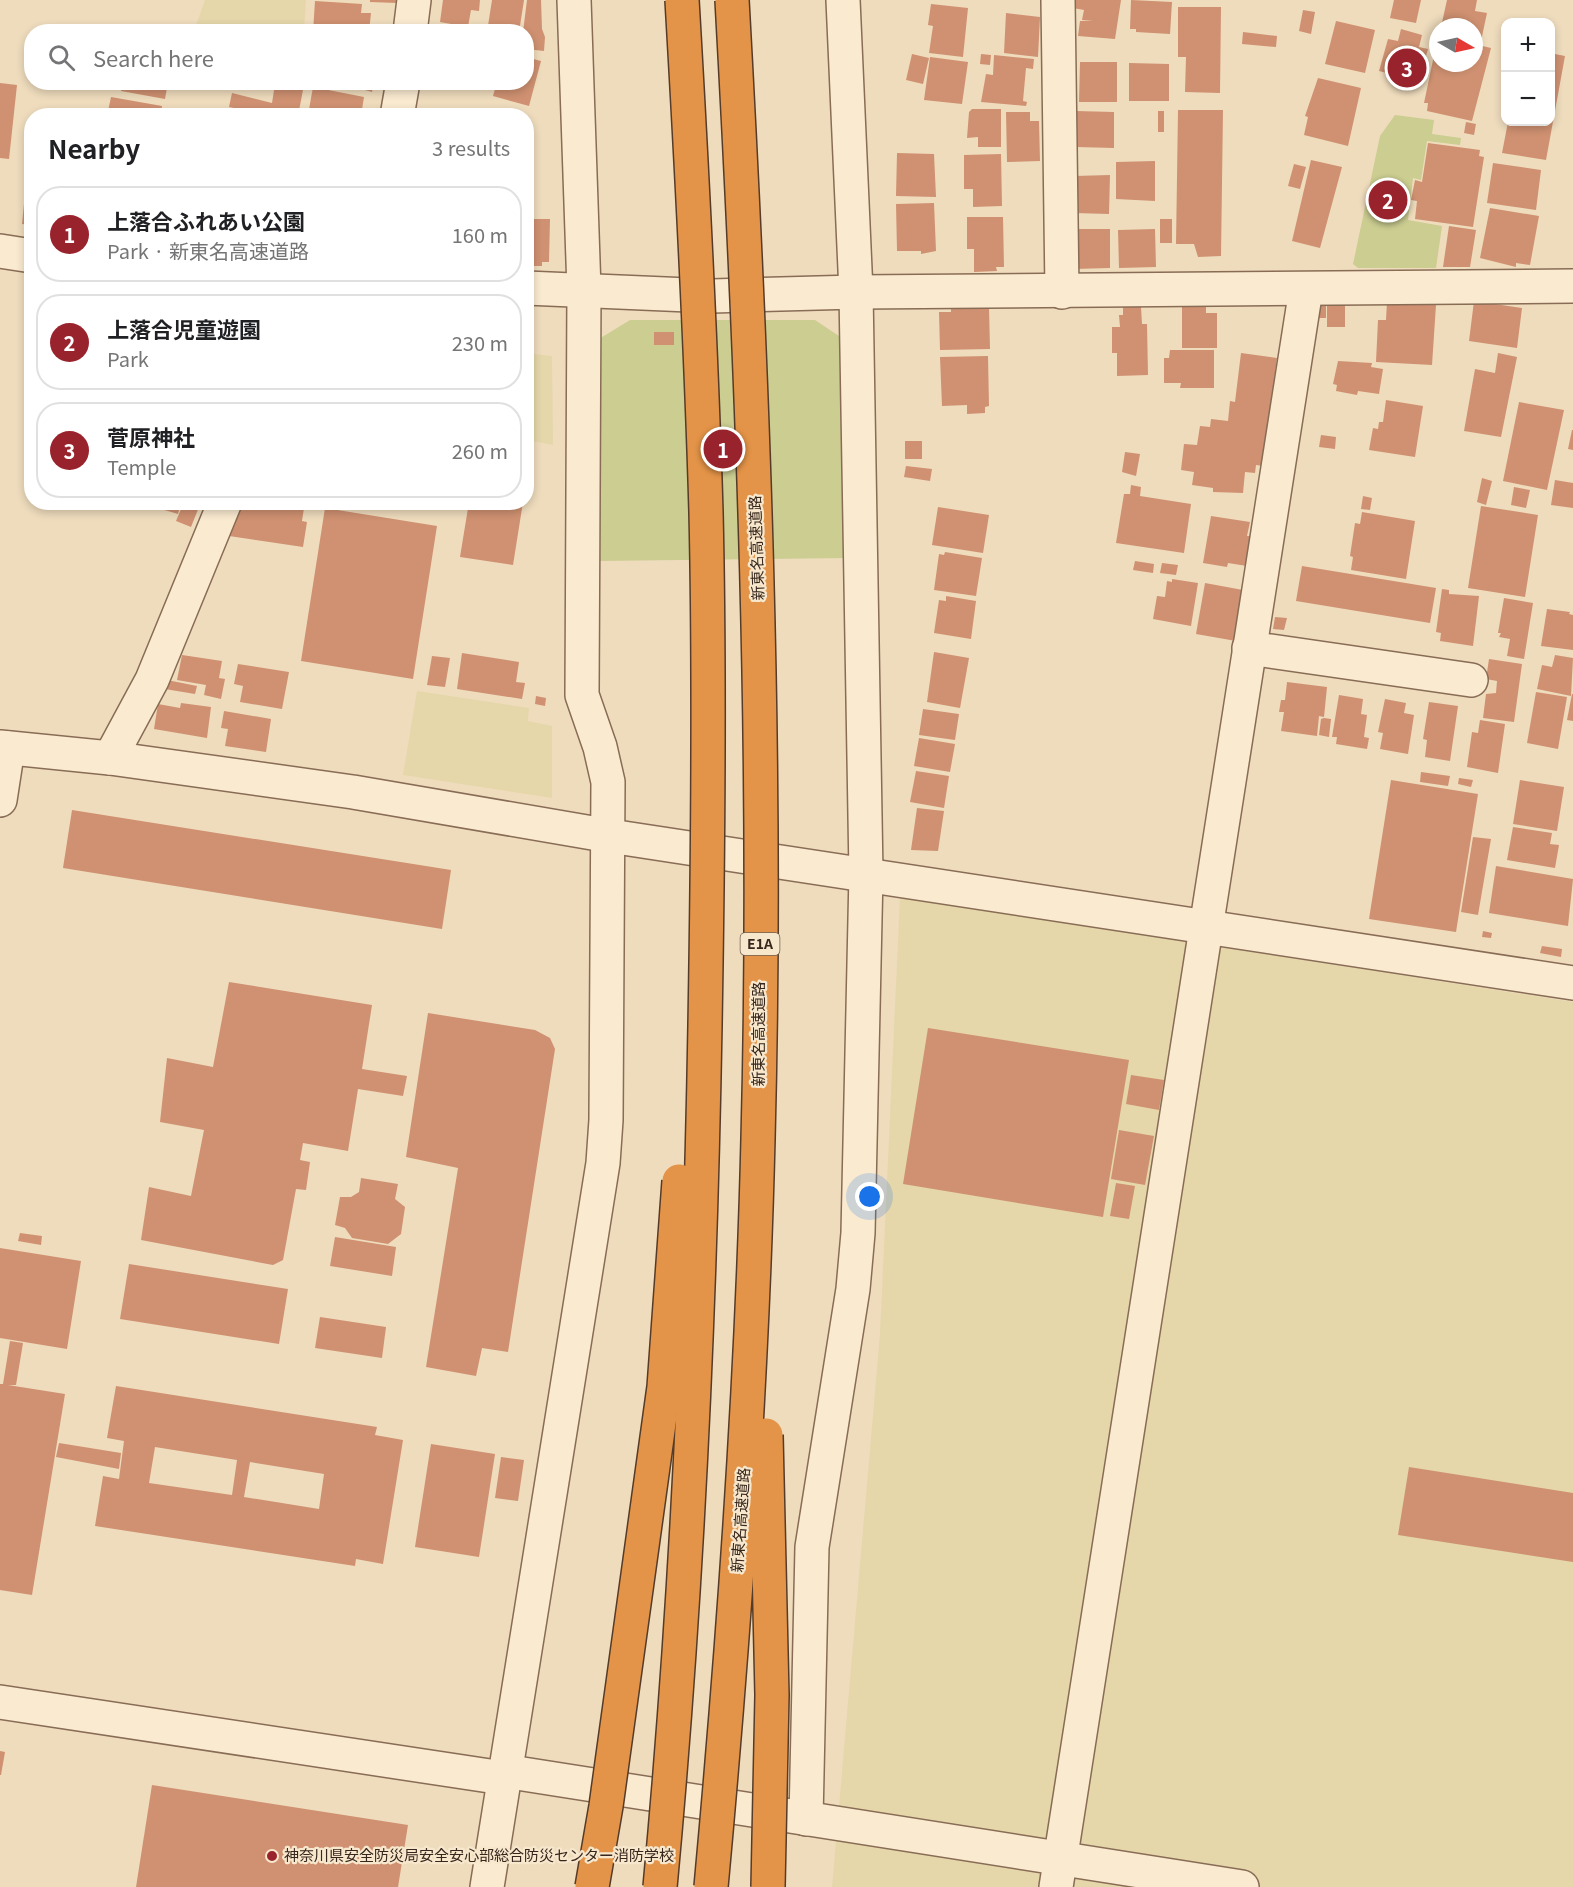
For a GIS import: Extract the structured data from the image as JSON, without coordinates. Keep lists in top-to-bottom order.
{
  "streets": {
    "highway": ["新東名高速道路", "E1A"]
  },
  "places": ["神奈川県安全防災局安全安心部総合防災センター消防学校"],
  "north": "right",
  "page": {
    "map_buttons": ["+", "−"],
    "search": "Search here",
    "pins": ["3", "2", "1"],
    "heading": ["Nearby", "3 results"],
    "list": [
      {
        "mark": "1",
        "name": "上落合ふれあい公園",
        "note": "Park · 新東名高速道路",
        "value": "160 m"
      },
      {
        "mark": "2",
        "name": "上落合児童遊園",
        "note": "Park",
        "value": "230 m"
      },
      {
        "mark": "3",
        "name": "菅原神社",
        "note": "Temple",
        "value": "260 m"
      }
    ]
  }
}
